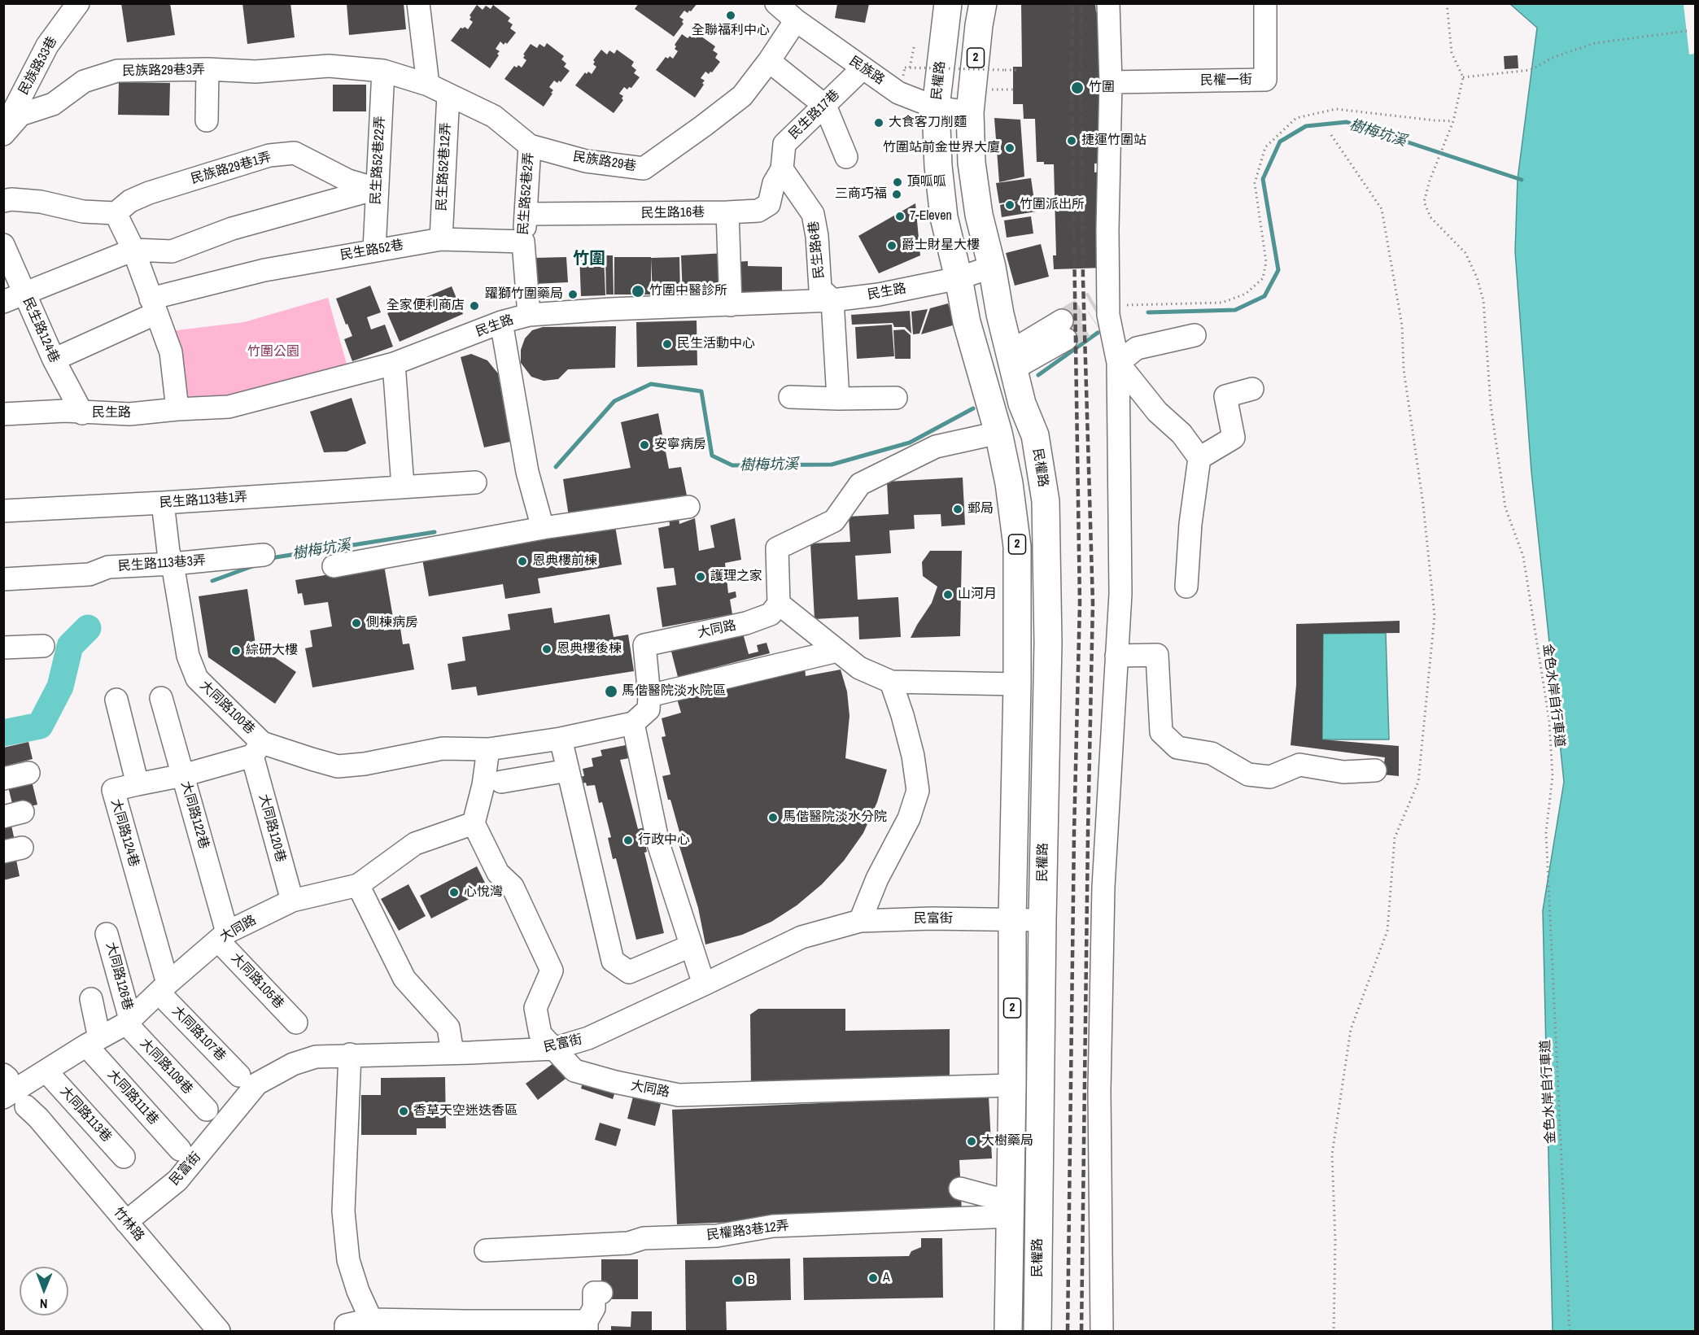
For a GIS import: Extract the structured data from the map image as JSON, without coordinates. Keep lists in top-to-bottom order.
{
  "streets": {
    "main road": ["2", "民權路"],
    "street": [
      "民族路33巷",
      "民族路29巷3弄",
      "民族路",
      "民權一街",
      "民生路17巷",
      "民生路52巷22弄",
      "民族路29巷",
      "民生路52巷12弄",
      "民族路29巷1弄",
      "民生路52巷2弄",
      "民生路16巷",
      "民生路6巷",
      "民生路52巷",
      "民生路",
      "民生路124巷",
      "民生路113巷1弄",
      "民生路113巷3弄",
      "大同路",
      "大同路100巷",
      "大同路122巷",
      "大同路120巷",
      "大同路124巷",
      "民富街",
      "大同路126巷",
      "大同路105巷",
      "大同路107巷",
      "大同路109巷",
      "大同路111巷",
      "大同路113巷",
      "竹林路",
      "民權路3巷12弄"
    ],
    "path": ["金色水岸自行車道"]
  },
  "crossings": [
    ["民族路33巷", "民族路29巷3弄"],
    ["民族路29巷3弄", "民生路52巷22弄"],
    ["民族路29巷3弄", "民族路29巷"],
    ["民族路", "民權路"],
    ["民族路", "民生路17巷"],
    ["民族路", "民族路29巷"],
    ["民權路", "民生路"],
    ["民權路", "大同路"],
    ["民權路", "民富街"],
    ["民權路", "民權路3巷12弄"],
    ["民生路17巷", "民生路6巷"],
    ["民生路52巷22弄", "民族路29巷"],
    ["民生路52巷22弄", "民族路29巷1弄"],
    ["民生路52巷22弄", "民生路52巷"],
    ["民族路29巷", "民生路52巷12弄"],
    ["民族路29巷", "民生路52巷2弄"],
    ["民生路52巷12弄", "民生路52巷"],
    ["民生路52巷2弄", "民生路16巷"],
    ["民生路52巷2弄", "民生路52巷"],
    ["民生路6巷", "民生路"],
    ["民生路52巷", "民生路124巷"],
    ["民生路", "民生路124巷"],
    ["民生路113巷1弄", "大同路100巷"],
    ["民生路113巷3弄", "大同路100巷"],
    ["大同路", "大同路122巷"],
    ["大同路", "大同路120巷"],
    ["大同路", "大同路124巷"],
    ["大同路", "民富街"],
    ["大同路", "大同路126巷"],
    ["大同路", "大同路105巷"],
    ["大同路", "大同路107巷"],
    ["大同路", "大同路109巷"],
    ["大同路", "大同路111巷"],
    ["大同路", "大同路113巷"],
    ["大同路100巷", "大同路120巷"],
    ["大同路122巷", "大同路105巷"],
    ["大同路124巷", "大同路107巷"],
    ["民富街", "竹林路"],
    ["大同路126巷", "大同路109巷"]
  ],
  "districts": ["竹圍"],
  "water": ["樹梅坑溪"],
  "parks": ["竹圍公園"],
  "places": [
    "全聯福利中心",
    "竹圍",
    "大食客刀削麵",
    "捷運竹圍站",
    "竹圍站前金世界大廈",
    "頂呱呱",
    "三商巧福",
    "竹圍派出所",
    "7-Eleven",
    "爵士財星大樓",
    "竹圍中醫診所",
    "躍獅竹圍藥局",
    "全家便利商店",
    "民生活動中心",
    "安寧病房",
    "郵局",
    "恩典樓前棟",
    "護理之家",
    "山河月",
    "側棟病房",
    "恩典樓後棟",
    "綜研大樓",
    "馬偕醫院淡水院區",
    "馬偕醫院淡水分院",
    "行政中心",
    "心悅灣",
    "香草天空迷迭香區",
    "大樹藥局",
    "A",
    "B"
  ],
  "north": "bottom"
}
